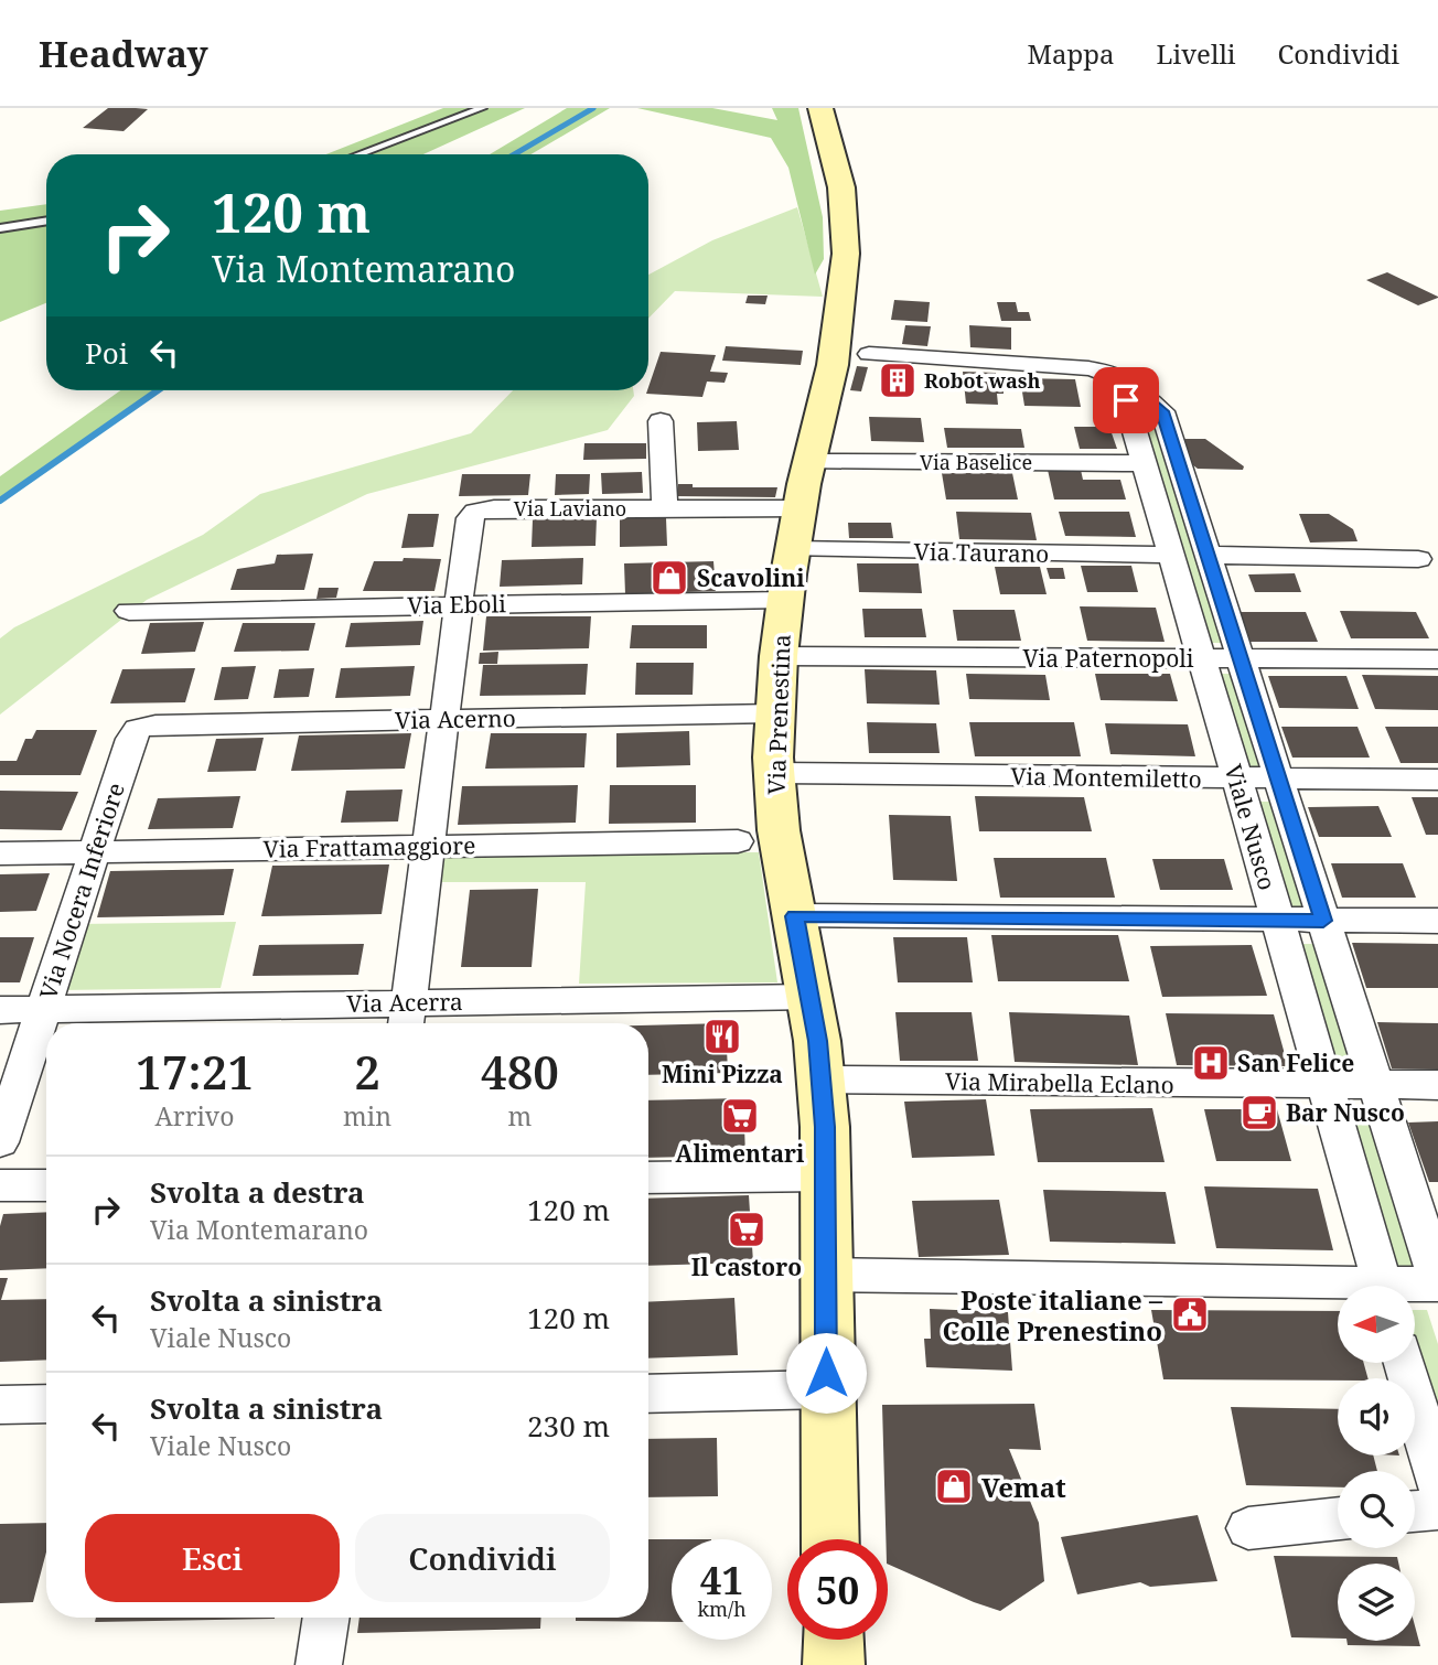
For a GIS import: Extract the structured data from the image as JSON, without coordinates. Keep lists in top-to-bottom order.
{
  "streets": {
    "main road": ["Via Prenestina"],
    "street": [
      "Via Baselice",
      "Via Laviano",
      "Via Taurano",
      "Via Eboli",
      "Via Paternopoli",
      "Via Acerno",
      "Via Montemiletto",
      "Viale Nusco",
      "Via Frattamaggiore",
      "Via Nocera Inferiore",
      "Via Acerra",
      "Via Mirabella Eclano"
    ]
  },
  "crossings": [
    ["Via Baselice", "Via Prenestina"],
    ["Via Baselice", "Viale Nusco"],
    ["Via Laviano", "Via Eboli"],
    ["Via Laviano", "Via Prenestina"],
    ["Via Taurano", "Via Prenestina"],
    ["Via Taurano", "Viale Nusco"],
    ["Via Eboli", "Via Prenestina"],
    ["Via Paternopoli", "Via Prenestina"],
    ["Via Paternopoli", "Viale Nusco"],
    ["Via Prenestina", "Via Acerno"],
    ["Via Prenestina", "Via Montemiletto"],
    ["Via Prenestina", "Via Acerra"],
    ["Via Prenestina", "Via Mirabella Eclano"],
    ["Via Acerno", "Via Nocera Inferiore"],
    ["Via Montemiletto", "Viale Nusco"],
    ["Viale Nusco", "Via Mirabella Eclano"],
    ["Via Frattamaggiore", "Via Nocera Inferiore"],
    ["Via Nocera Inferiore", "Via Acerra"]
  ],
  "places": {
    "building": ["Robot wash"],
    "shop": ["Scavolini", "Vemat"],
    "restaurant": ["Mini Pizza"],
    "hospital": ["San Felice"],
    "cafe": ["Bar Nusco"],
    "supermarket": ["Alimentari", "Il castoro"],
    "public building": ["Poste italiane – Colle Prenestino"]
  },
  "north": "left",
  "page": {
    "header": "Headway",
    "nav": ["Mappa", "Livelli", "Condividi"],
    "turn": ["120 m", "Via Montemarano"],
    "then": "Poi",
    "eta": [
      "17:21",
      "Arrivo",
      "2",
      "min",
      "480",
      "m"
    ],
    "list": [
      {
        "name": "Svolta a destra",
        "note": "Via Montemarano",
        "value": "120 m"
      },
      {
        "name": "Svolta a sinistra",
        "note": "Viale Nusco",
        "value": "120 m"
      },
      {
        "name": "Svolta a sinistra",
        "note": "Viale Nusco",
        "value": "230 m"
      }
    ],
    "buttons": ["Esci", "Condividi"],
    "speed": "41 km/h",
    "limit": "50"
  }
}
